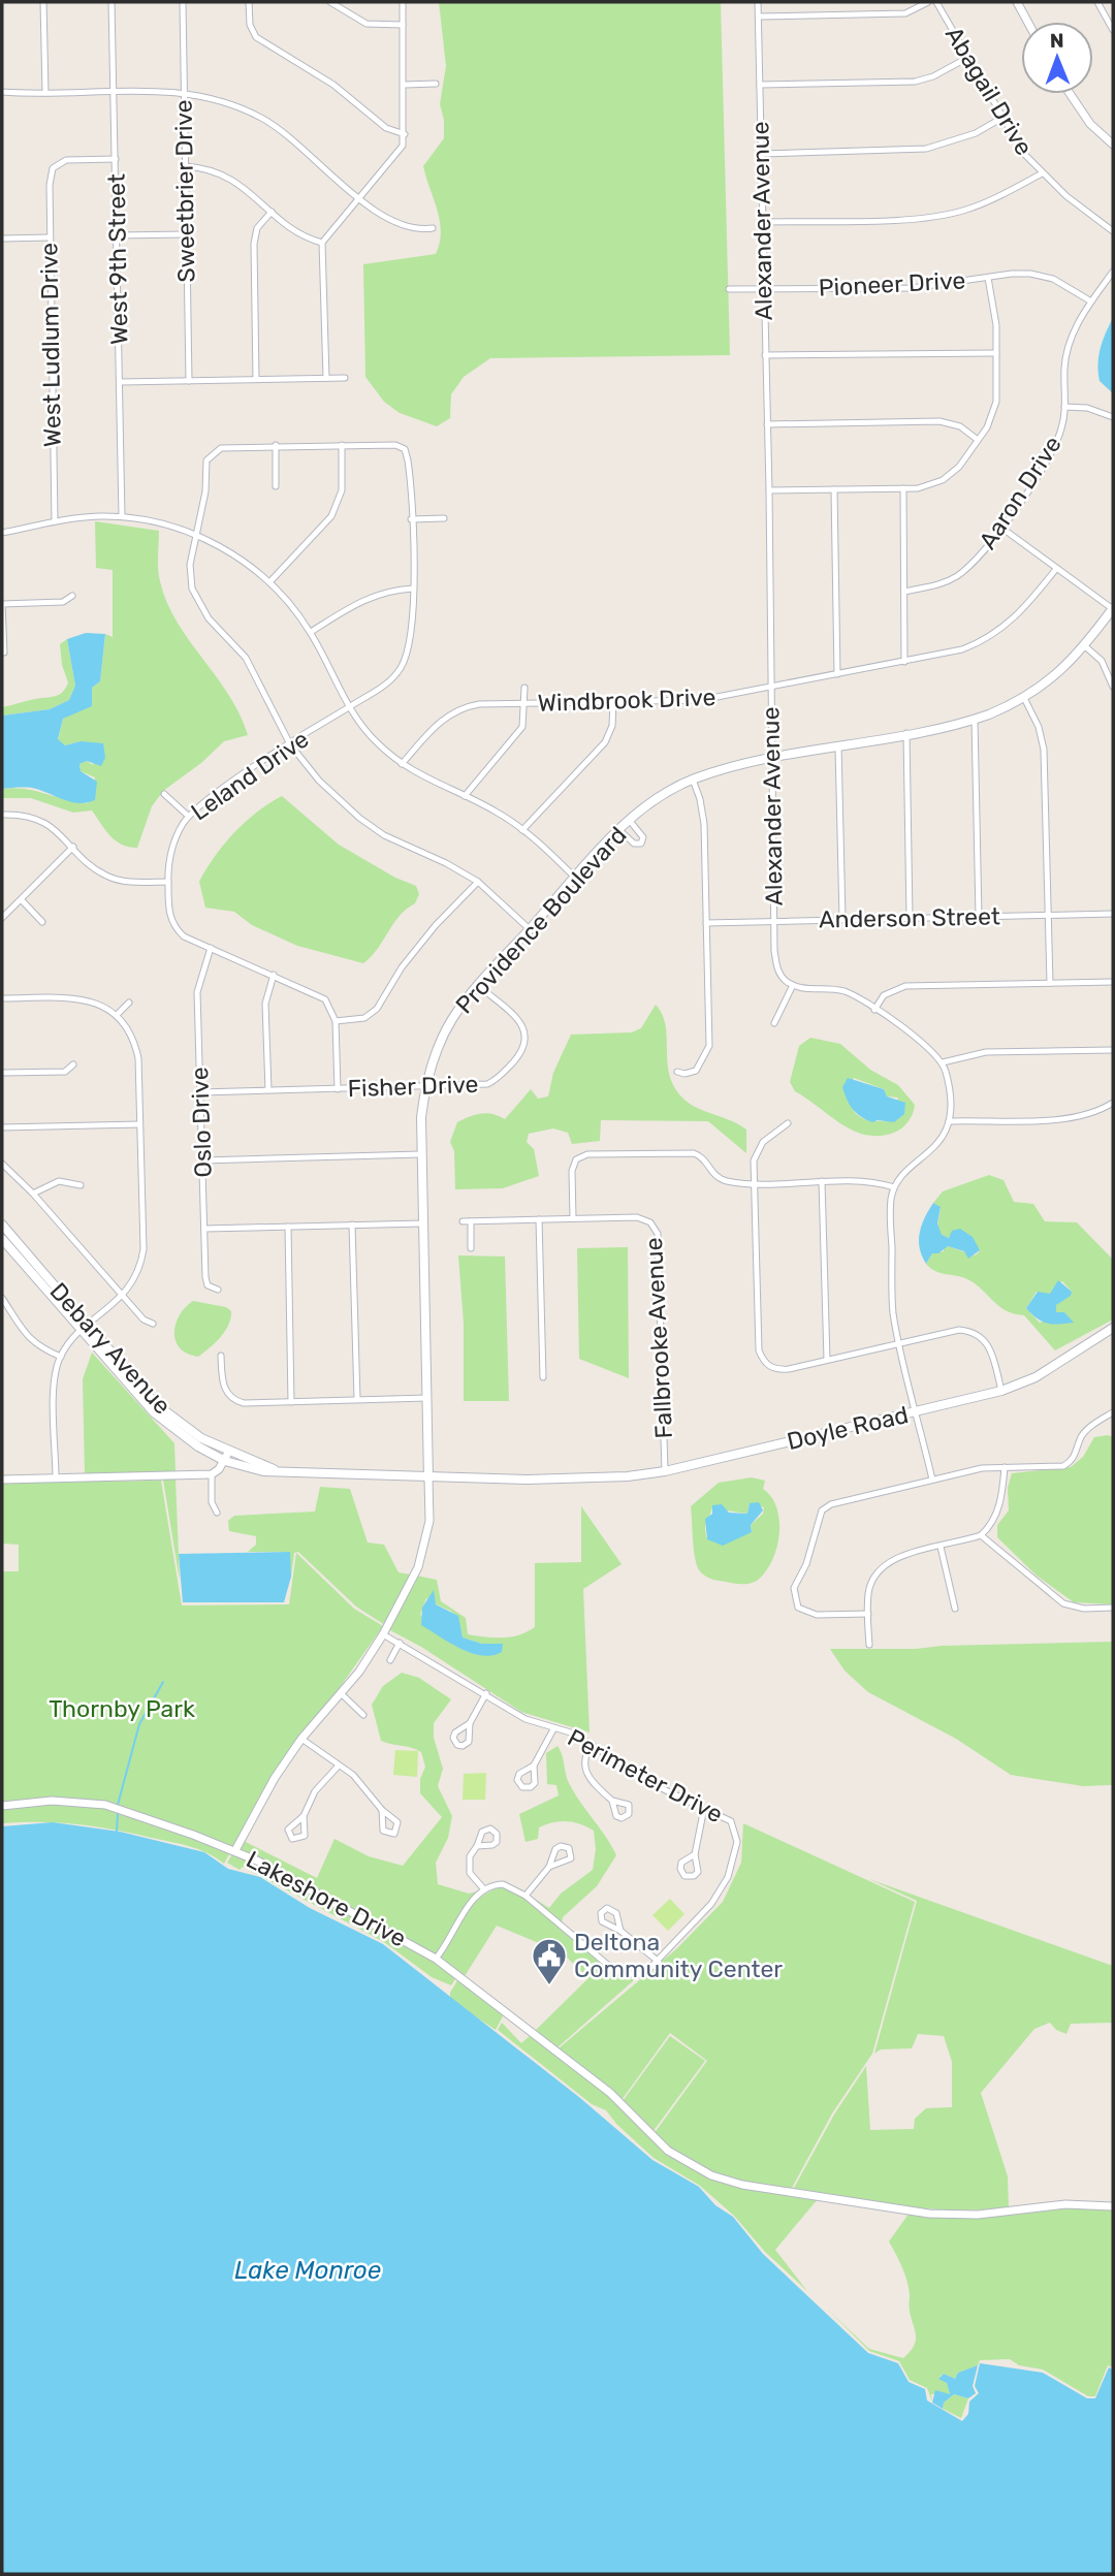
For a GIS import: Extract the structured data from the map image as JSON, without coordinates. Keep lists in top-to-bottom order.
{
  "streets": {
    "main road": ["Providence Boulevard", "Debary Avenue", "Doyle Road"],
    "street": [
      "Abagail Drive",
      "Sweetbrier Drive",
      "Alexander Avenue",
      "West 9th Street",
      "Pioneer Drive",
      "West Ludlum Drive",
      "Aaron Drive",
      "Windbrook Drive",
      "Leland Drive",
      "Anderson Street",
      "Fisher Drive",
      "Oslo Drive",
      "Fallbrooke Avenue",
      "Perimeter Drive",
      "Lakeshore Drive"
    ]
  },
  "crossings": [
    ["Alexander Avenue", "Pioneer Drive"],
    ["Alexander Avenue", "Windbrook Drive"],
    ["Alexander Avenue", "Anderson Street"],
    ["Alexander Avenue", "Providence Boulevard"],
    ["West 9th Street", "West Ludlum Drive"],
    ["Pioneer Drive", "Aaron Drive"],
    ["Leland Drive", "Oslo Drive"],
    ["Providence Boulevard", "Fisher Drive"],
    ["Providence Boulevard", "Debary Avenue"],
    ["Providence Boulevard", "Perimeter Drive"],
    ["Providence Boulevard", "Lakeshore Drive"],
    ["Fisher Drive", "Oslo Drive"],
    ["Fallbrooke Avenue", "Doyle Road"],
    ["Debary Avenue", "Doyle Road"]
  ],
  "water": ["Lake Monroe"],
  "parks": ["Thornby Park"],
  "places": {
    "public building": ["Deltona Community Center"]
  },
  "north": "top"
}
